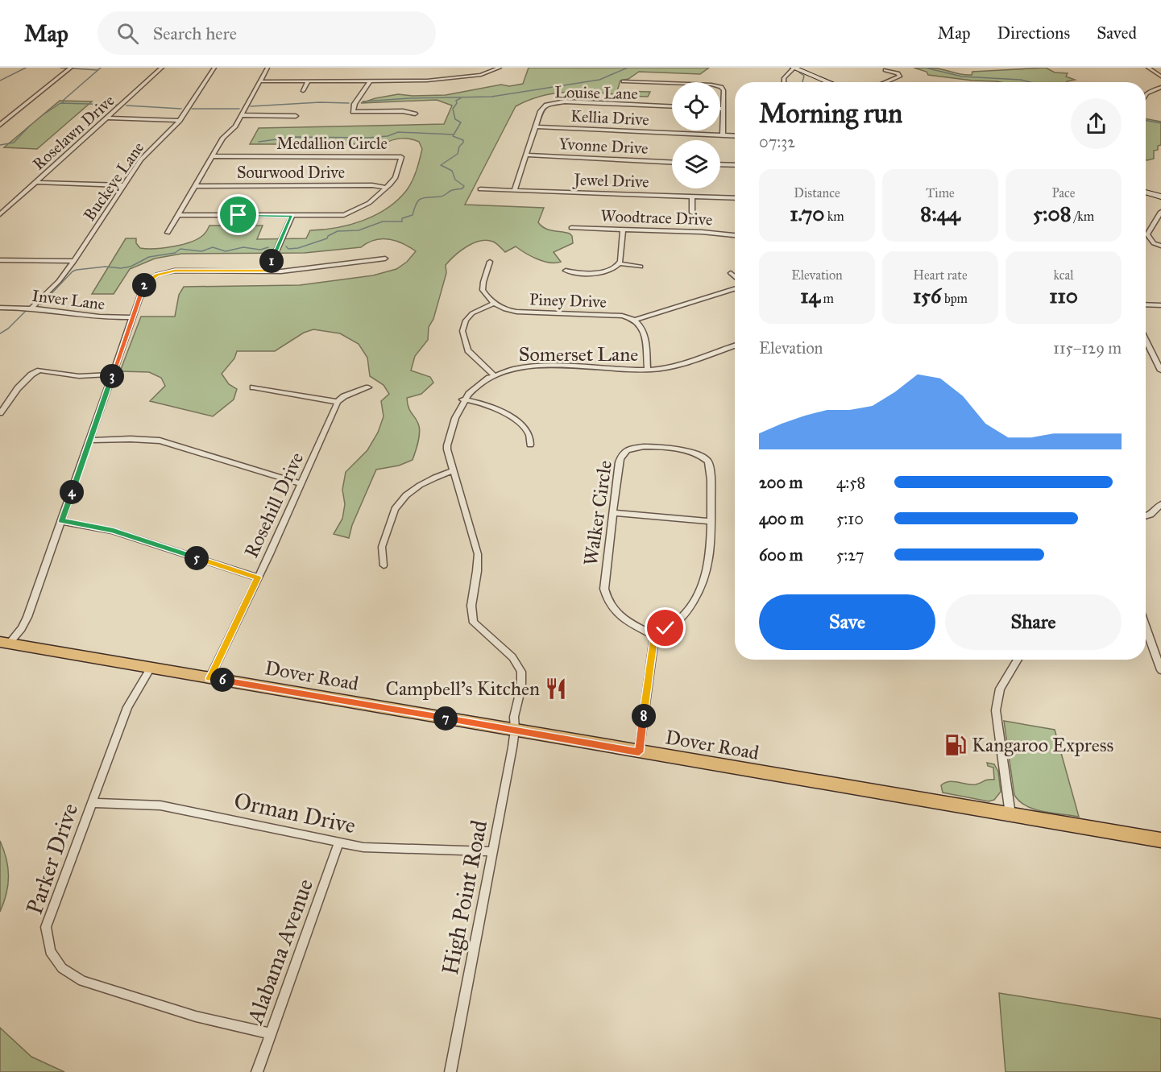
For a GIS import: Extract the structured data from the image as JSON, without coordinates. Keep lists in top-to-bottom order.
{
  "streets": {
    "main road": ["Dover Road"],
    "street": [
      "Louise Lane",
      "Kellia Drive",
      "Roselawn Drive",
      "Medallion Circle",
      "Yvonne Drive",
      "Sourwood Drive",
      "Jewel Drive",
      "Buckeye Lane",
      "Woodtrace Drive",
      "Inver Lane",
      "Piney Drive",
      "Somerset Lane",
      "Rosehill Drive",
      "Walker Circle",
      "Orman Drive",
      "Parker Drive",
      "High Point Road",
      "Alabama Avenue"
    ]
  },
  "crossings": [
    ["Louise Lane", "Kellia Drive"],
    ["Louise Lane", "Yvonne Drive"],
    ["Louise Lane", "Jewel Drive"],
    ["Medallion Circle", "Sourwood Drive"],
    ["Buckeye Lane", "Inver Lane"],
    ["Somerset Lane", "Dover Road"],
    ["Somerset Lane", "High Point Road"],
    ["Rosehill Drive", "Dover Road"],
    ["Dover Road", "Parker Drive"],
    ["Dover Road", "High Point Road"],
    ["Orman Drive", "Parker Drive"],
    ["Orman Drive", "High Point Road"],
    ["Orman Drive", "Alabama Avenue"],
    ["Parker Drive", "Alabama Avenue"]
  ],
  "places": {
    "restaurant": ["Campbell's Kitchen"],
    "fuel station": ["Kangaroo Express"]
  },
  "page": {
    "header": "Map",
    "search": "Search here",
    "nav": ["Map", "Directions", "Saved"],
    "heading": ["Morning run", "07:32"],
    "stats": [
      ["Distance", "1.70 km"],
      ["Time", "8:44"],
      ["Pace", "5:08 /km"],
      ["Elevation", "14 m"],
      ["Heart rate", "156 bpm"],
      ["kcal", "110"]
    ],
    "pins": [
      "1",
      "2",
      "3",
      "4",
      "5",
      "6",
      "8",
      "7"
    ],
    "chart": ["Elevation", "115–129 m"],
    "list": [
      {
        "name": "200 m",
        "note": "4:58"
      },
      {
        "name": "400 m",
        "note": "5:10"
      },
      {
        "name": "600 m",
        "note": "5:27"
      }
    ],
    "buttons": ["Save", "Share"]
  }
}
